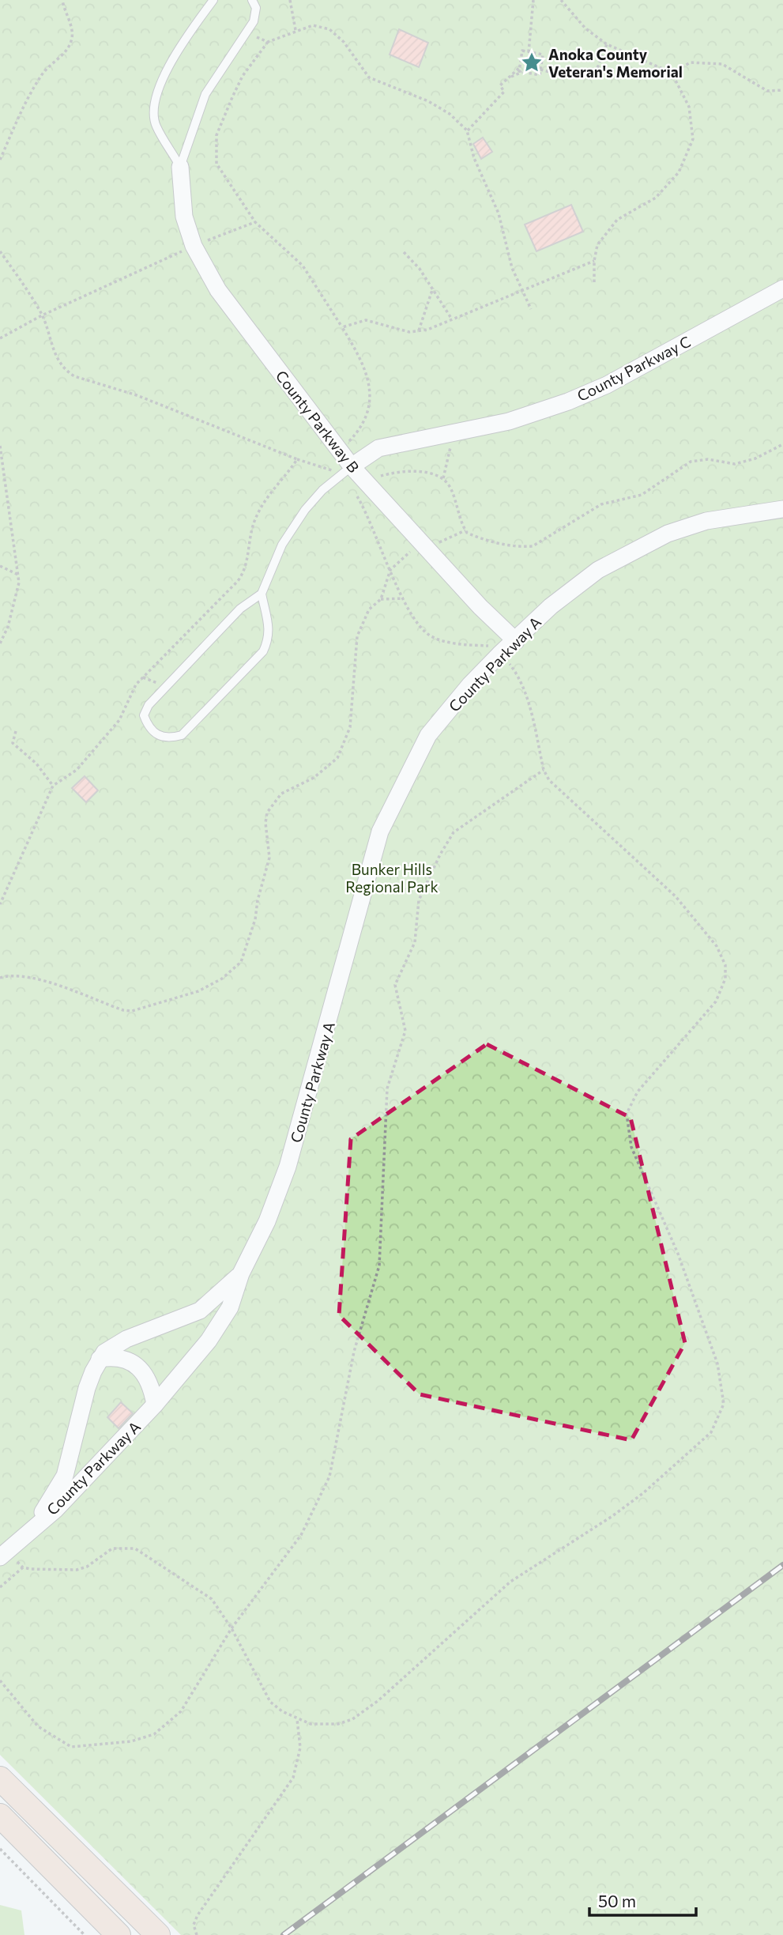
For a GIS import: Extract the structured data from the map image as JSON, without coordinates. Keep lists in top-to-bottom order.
{
  "streets": {
    "street": ["County Parkway C", "County Parkway B", "County Parkway A"]
  },
  "crossings": [
    ["County Parkway C", "County Parkway B"],
    ["County Parkway B", "County Parkway A"]
  ],
  "parks": ["Bunker Hills Regional Park"],
  "places": {
    "place": ["Anoka County Veteran's Memorial"]
  },
  "scale_bar": "50 m"
}
